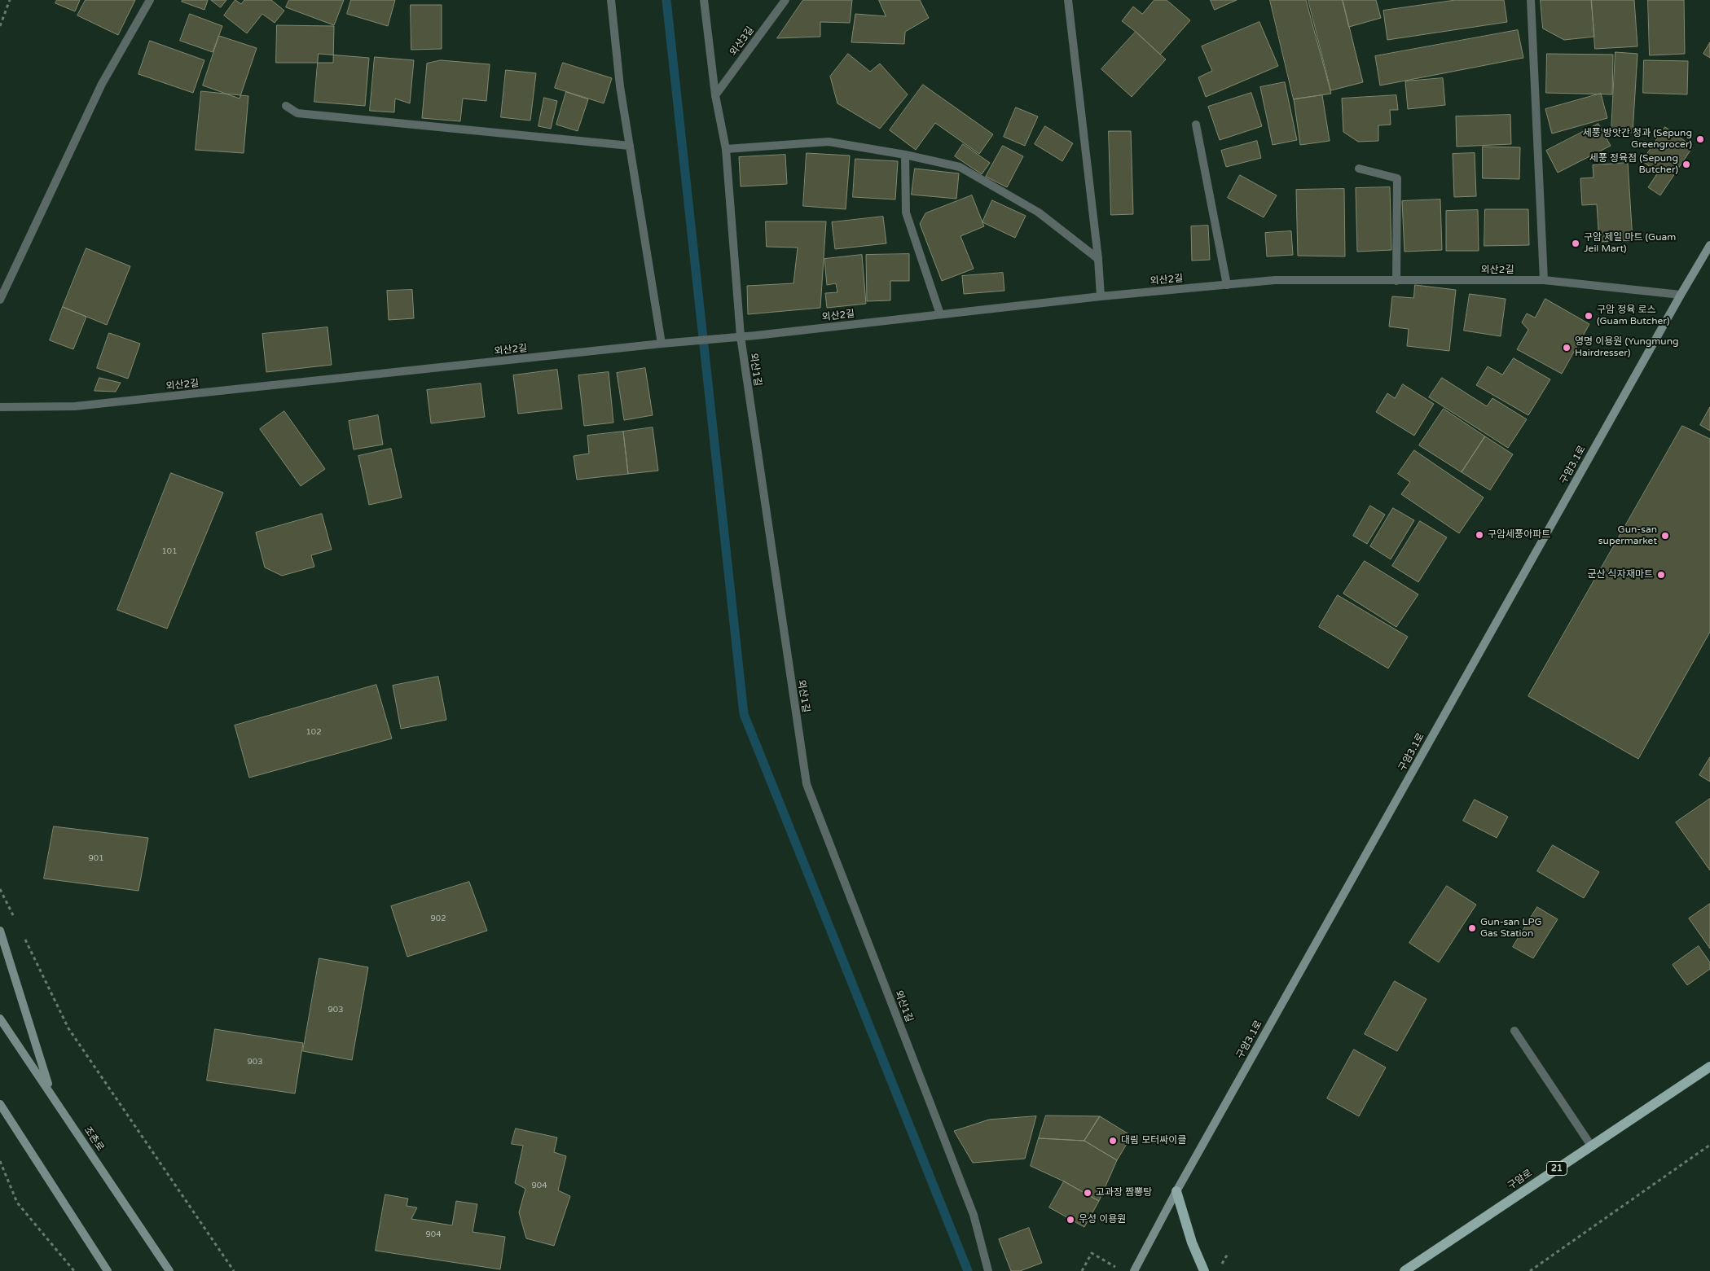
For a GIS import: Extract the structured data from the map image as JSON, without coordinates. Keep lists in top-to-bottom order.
{
  "streets": {
    "main road": ["21", "구암로"],
    "street": [
      "외산3길",
      "외산2길",
      "외산1길",
      "구암3.1로",
      "조촌로"
    ]
  },
  "crossings": [
    ["외산3길", "외산1길"],
    ["외산2길", "외산1길"],
    ["외산2길", "구암3.1로"]
  ],
  "places": [
    "세풍 방앗간 청과 (Sepung Greengrocer)",
    "세풍 정육점 (Sepung Butcher)",
    "구암 제일 마트 (Guam Jeil Mart)",
    "구암 정육 로스 (Guam Butcher)",
    "영명 이용원 (Yungmung Hairdresser)",
    "구암세풍아파트",
    "Gun-san supermarket",
    "군산 식자재마트",
    "Gun-san LPG Gas Station",
    "대림 모터싸이클",
    "고과장 짬뽕탕",
    "우성 이용원"
  ],
  "house_numbers": [
    "101",
    "102",
    "901",
    "902",
    "903",
    "903",
    "904",
    "904"
  ]
}
